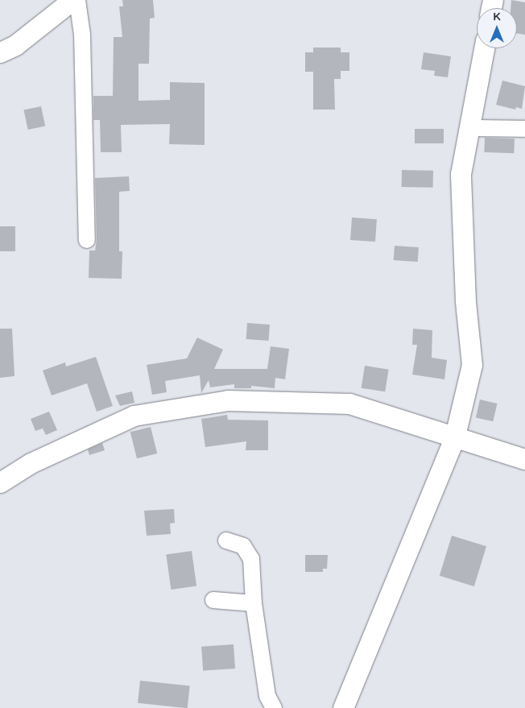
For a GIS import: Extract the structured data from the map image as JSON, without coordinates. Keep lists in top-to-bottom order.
{
  "north": "top"
}
